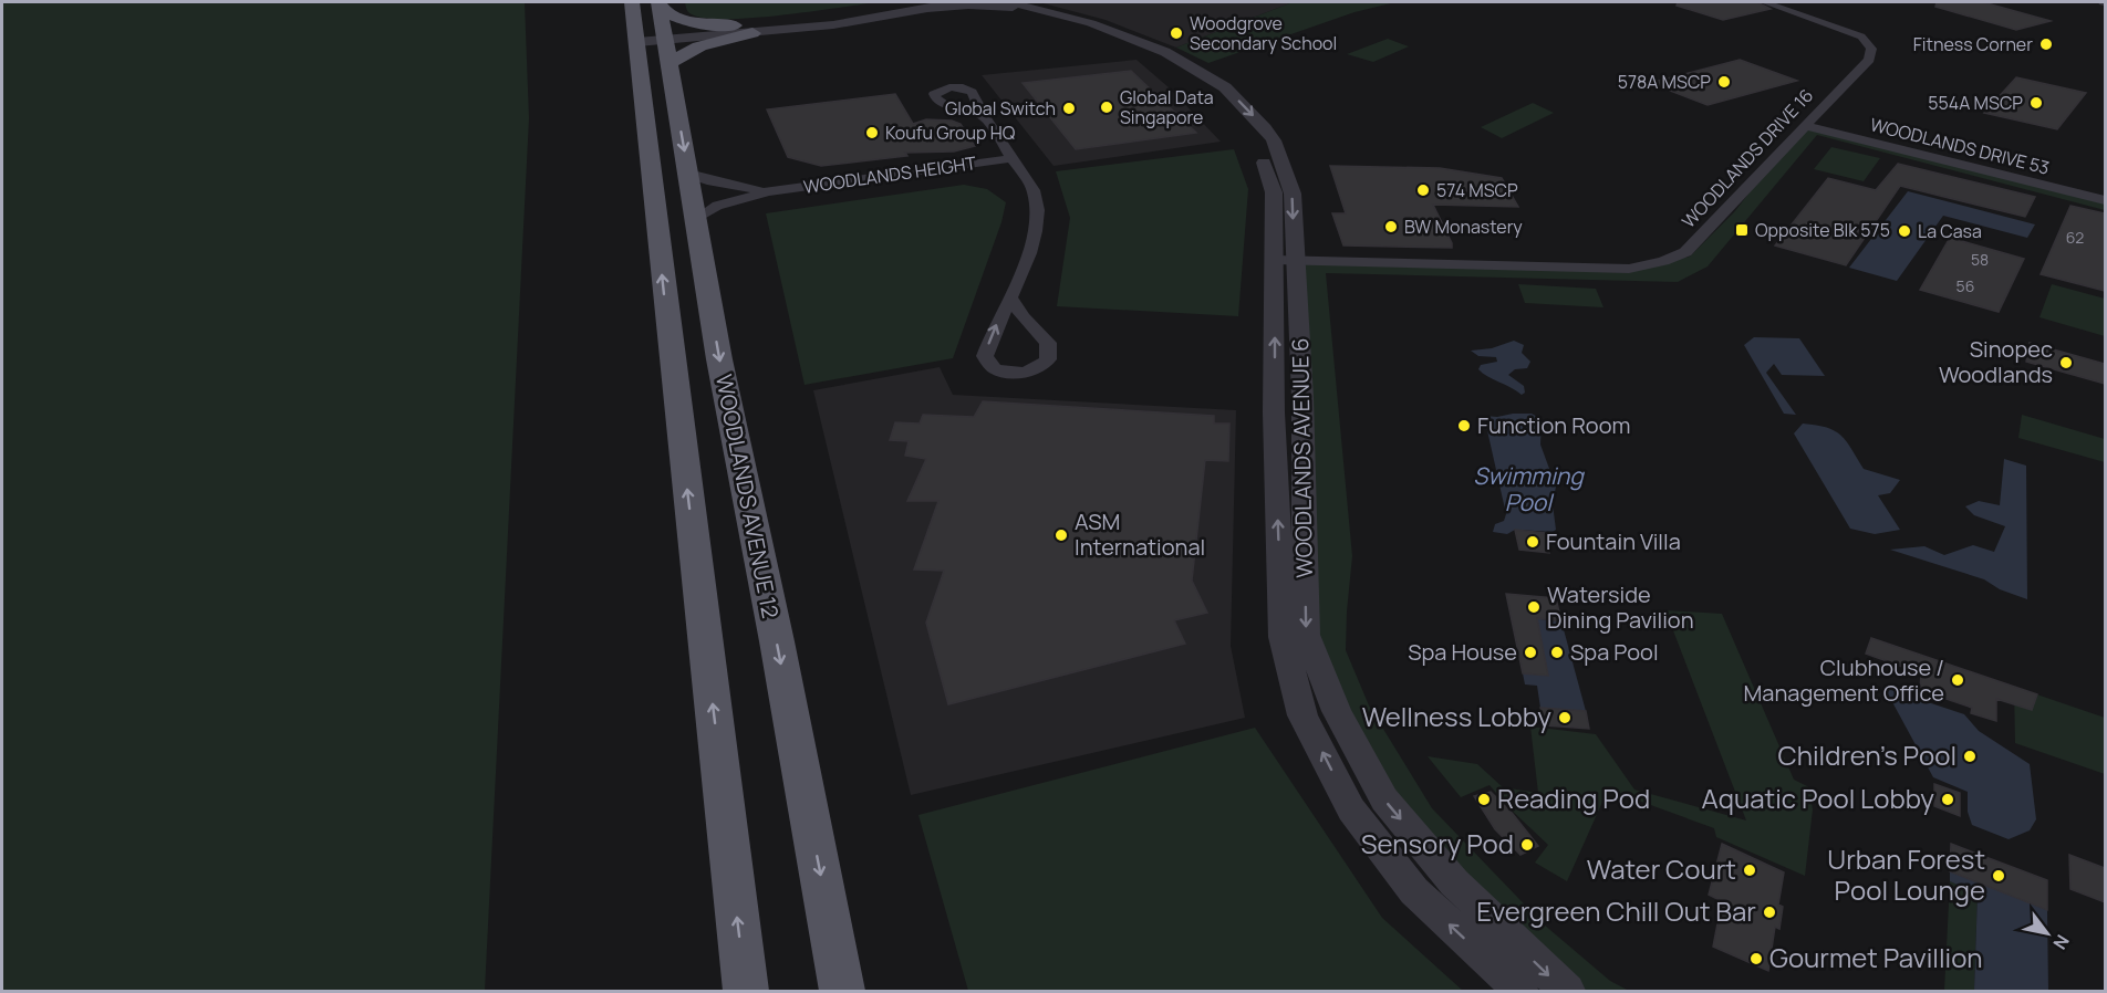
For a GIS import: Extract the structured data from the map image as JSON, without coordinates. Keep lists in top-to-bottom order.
{
  "streets": {
    "main road": ["WOODLANDS AVENUE 12"],
    "street": [
      "WOODLANDS DRIVE 53",
      "WOODLANDS DRIVE 16",
      "WOODLANDS HEIGHT",
      "WOODLANDS AVENUE 6"
    ]
  },
  "crossings": [
    ["WOODLANDS DRIVE 53", "WOODLANDS DRIVE 16"],
    ["WOODLANDS DRIVE 16", "WOODLANDS AVENUE 6"],
    ["WOODLANDS HEIGHT", "WOODLANDS AVENUE 12"]
  ],
  "water": ["Swimming Pool"],
  "places": {
    "other": [
      "Woodgrove Secondary School",
      "Fitness Corner",
      "578A MSCP",
      "554A MSCP",
      "Global Data Singapore",
      "Global Switch",
      "Koufu Group HQ",
      "574 MSCP",
      "BW Monastery",
      "La Casa",
      "Sinopec Woodlands",
      "Function Room",
      "ASM International",
      "Fountain Villa",
      "Waterside Dining Pavilion",
      "Spa House",
      "Spa Pool",
      "Clubhouse / Management Office",
      "Wellness Lobby",
      "Children's Pool",
      "Reading Pod",
      "Aquatic Pool Lobby",
      "Sensory Pod",
      "Water Court",
      "Urban Forest Pool Lounge",
      "Evergreen Chill Out Bar",
      "Gourmet Pavillion"
    ],
    "transit": ["Opposite Blk 575"]
  },
  "house_numbers": ["62", "58", "56"],
  "north": "bottom right"
}
